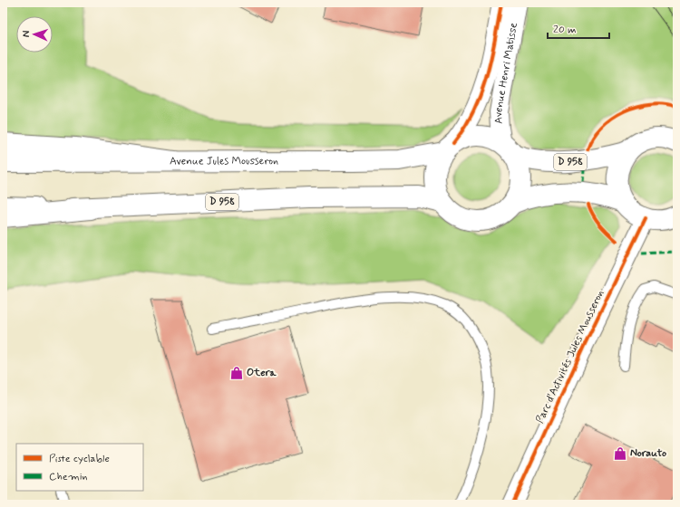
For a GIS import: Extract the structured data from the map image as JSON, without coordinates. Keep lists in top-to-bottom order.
{
  "streets": {
    "main road": ["Avenue Jules Mousseron", "D 958"],
    "street": ["Avenue Henri Matisse", "Parc d'Activités Jules Mousseron"]
  },
  "crossings": [
    ["Avenue Henri Matisse", "Avenue Jules Mousseron"],
    ["Avenue Henri Matisse", "D 958"],
    ["Avenue Jules Mousseron", "D 958"]
  ],
  "places": {
    "shop": ["Otera", "Norauto"]
  },
  "legend": ["Piste cyclable", "Chemin"],
  "scale_bar": "20 m",
  "north": "left"
}
